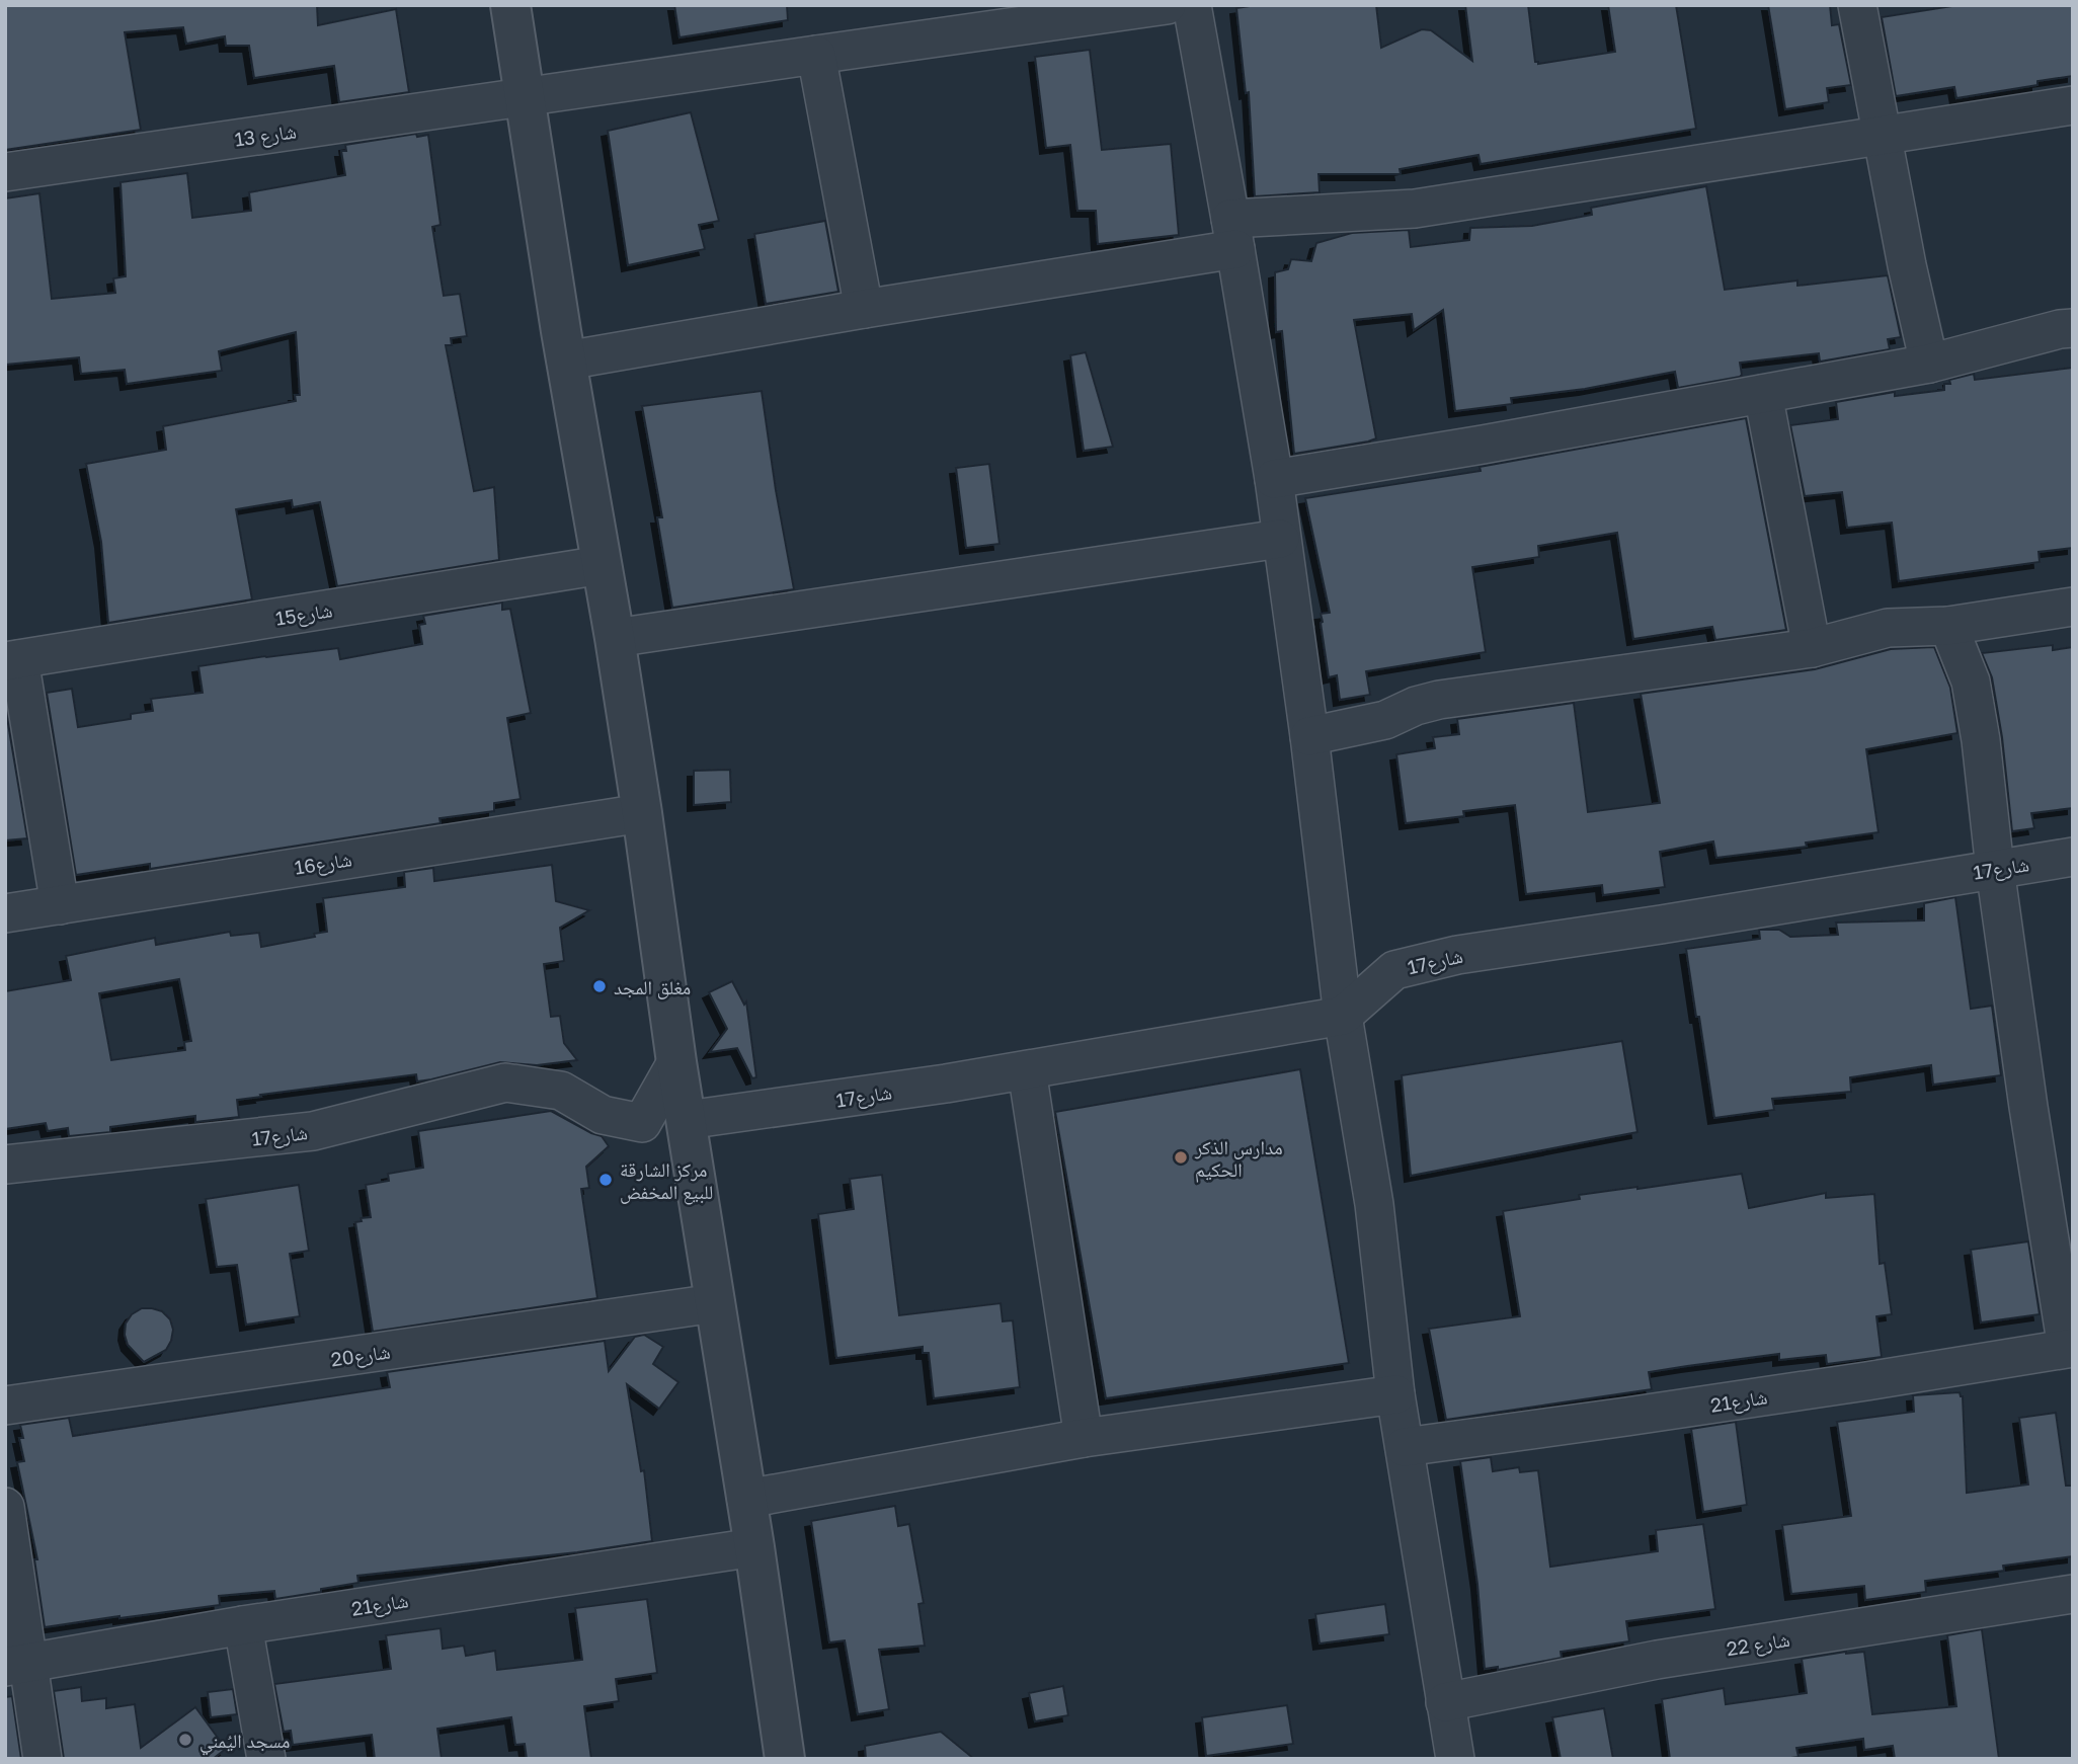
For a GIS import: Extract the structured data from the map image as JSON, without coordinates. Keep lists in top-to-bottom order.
{
  "streets": {
    "street": [
      "شارع 13",
      "شارع15",
      "شارع16",
      "شارع17",
      "شارع20",
      "شارع21",
      "شارع 22"
    ]
  },
  "places": [
    "مغلق المجد",
    "مدارس الذكر الحكيم",
    "مركز الشارقة للبيع المخفض",
    "مسجد اليُمني"
  ]
}
